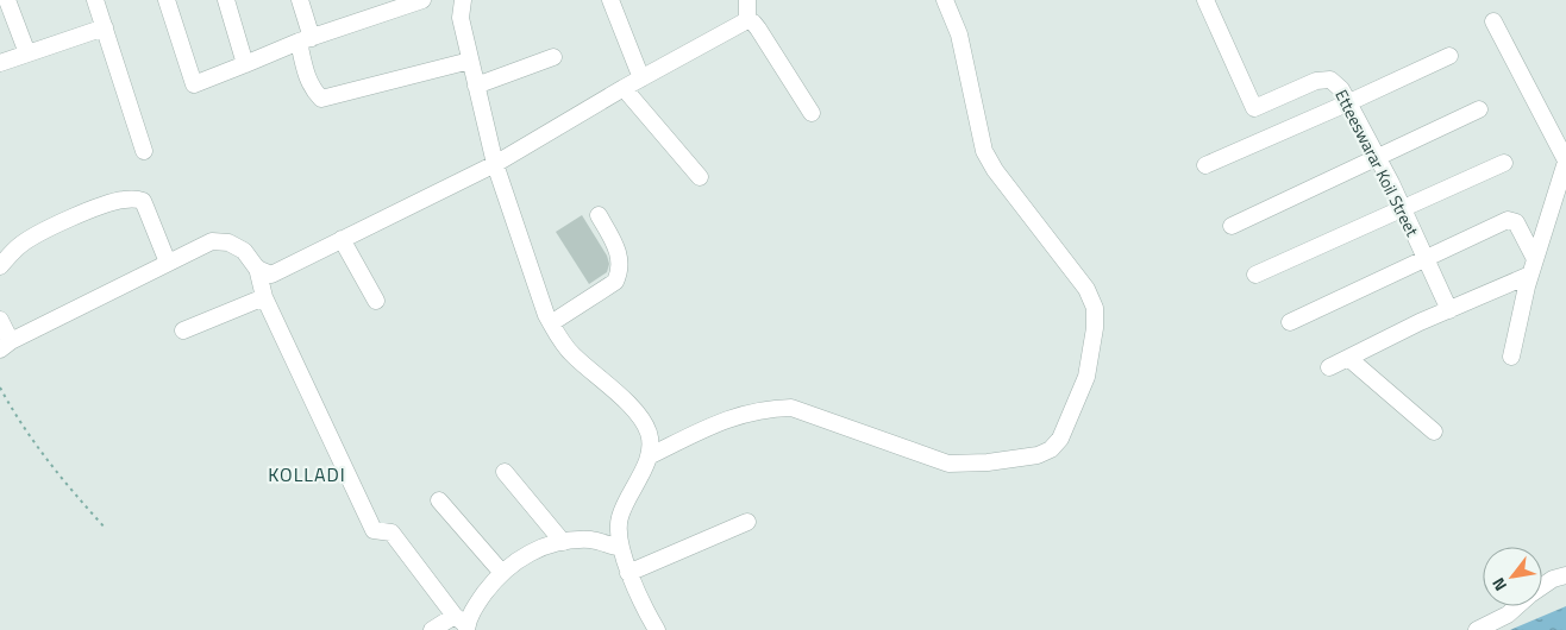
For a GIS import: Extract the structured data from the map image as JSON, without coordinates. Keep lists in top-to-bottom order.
{
  "streets": {
    "street": ["Etteeswarar Koil Street"]
  },
  "districts": ["KOLLADI"],
  "north": "bottom left"
}
